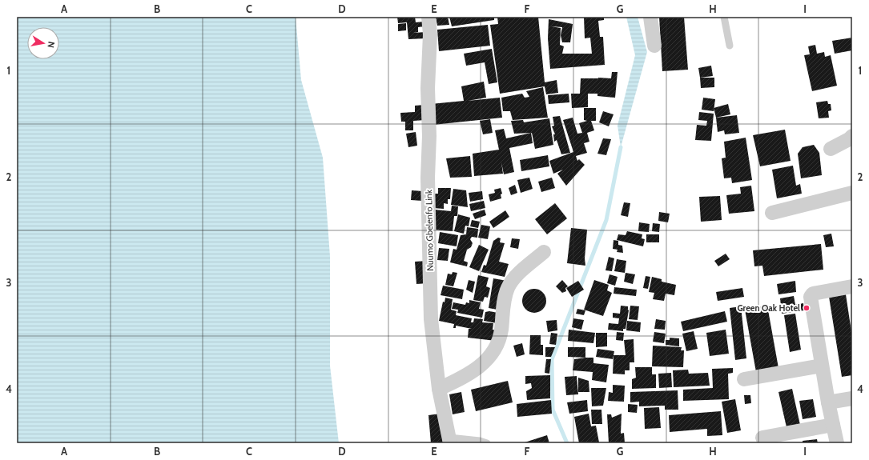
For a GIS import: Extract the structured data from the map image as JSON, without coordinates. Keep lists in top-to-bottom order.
{
  "streets": {
    "street": ["Nuumo Gbelenfo Link"]
  },
  "places": ["Green Oak Hotel"],
  "north": "right",
  "grid": {
    "columns": [
      "A",
      "B",
      "C",
      "D",
      "E",
      "F",
      "G",
      "H",
      "I"
    ],
    "rows": [
      "1",
      "2",
      "3",
      "4"
    ]
  }
}
